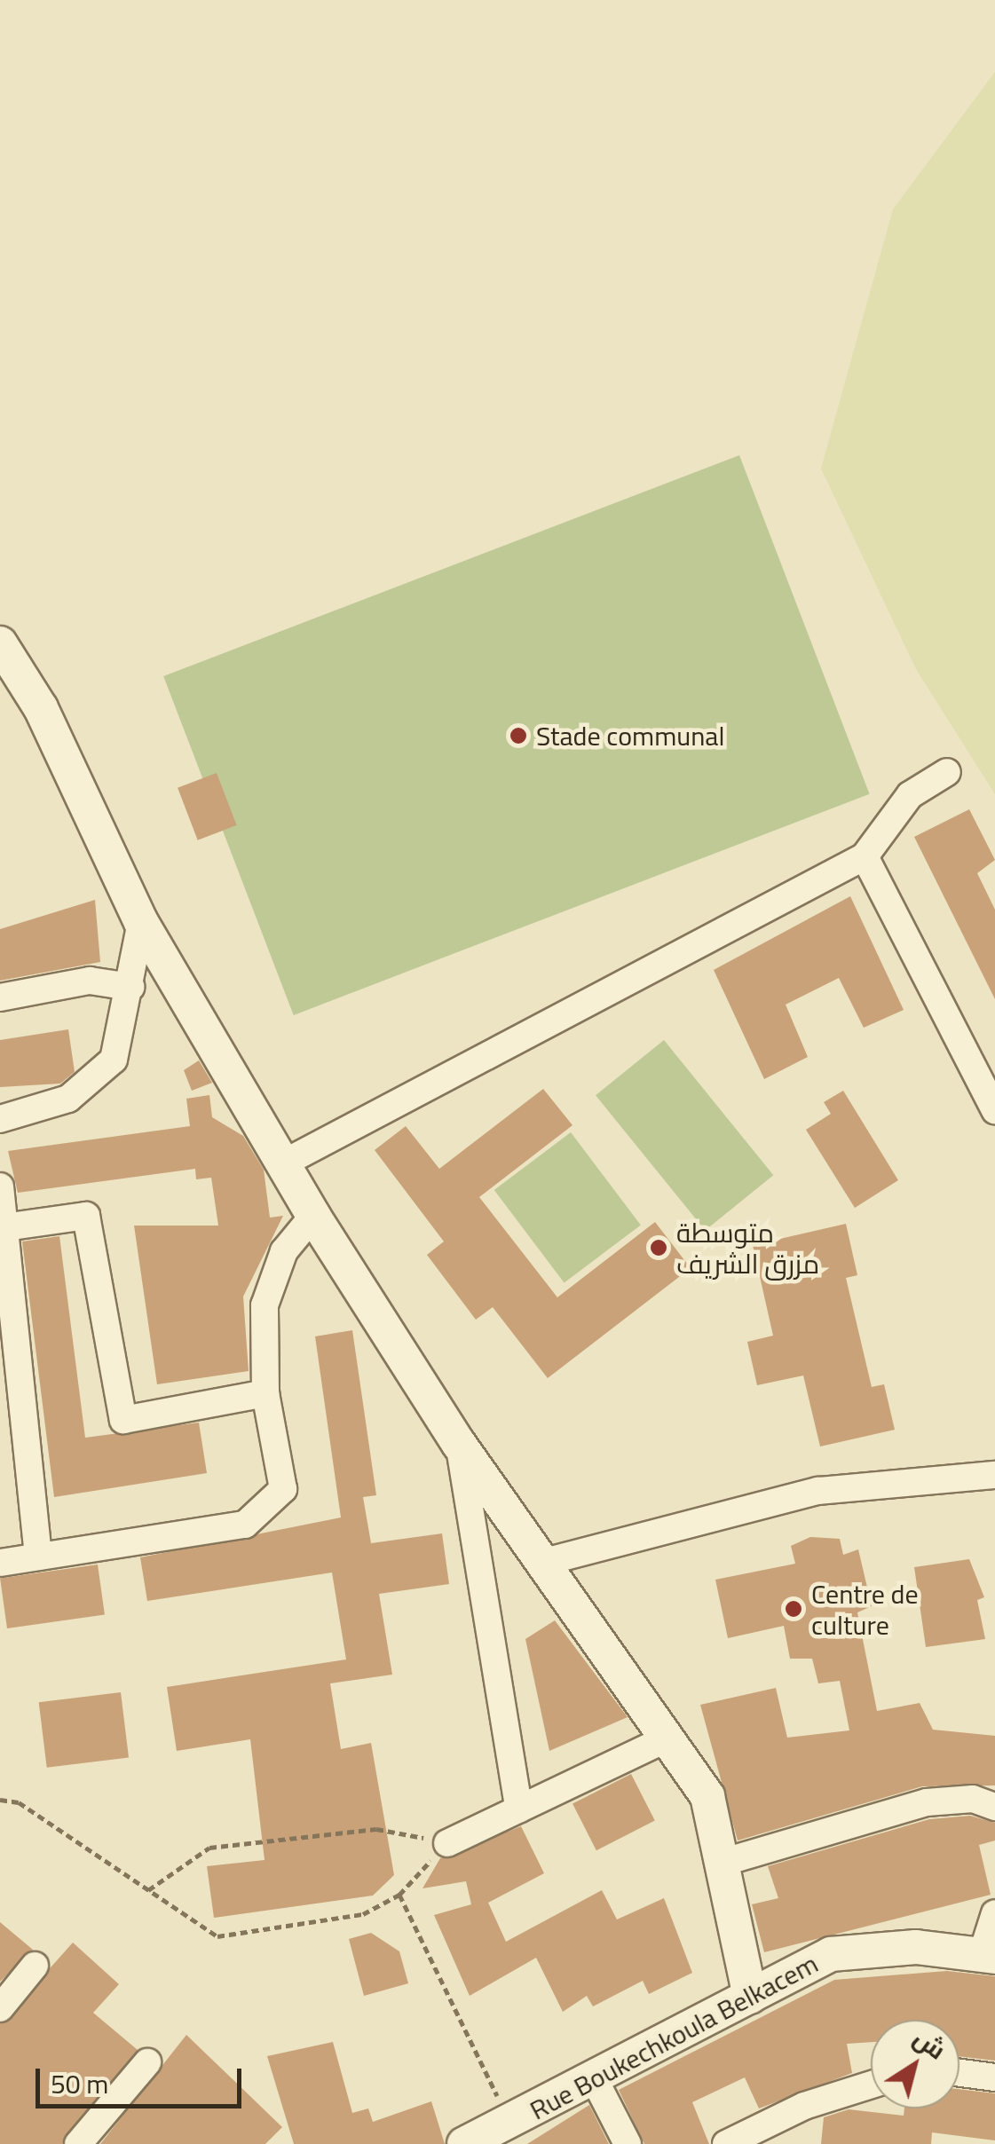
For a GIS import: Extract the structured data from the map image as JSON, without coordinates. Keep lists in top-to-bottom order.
{
  "streets": {
    "street": ["Rue Boukechkoula Belkacem"]
  },
  "places": ["Stade communal", "متوسطة مزرق الشريف", "Centre de culture"],
  "scale_bar": "50 m",
  "north": "top right"
}
